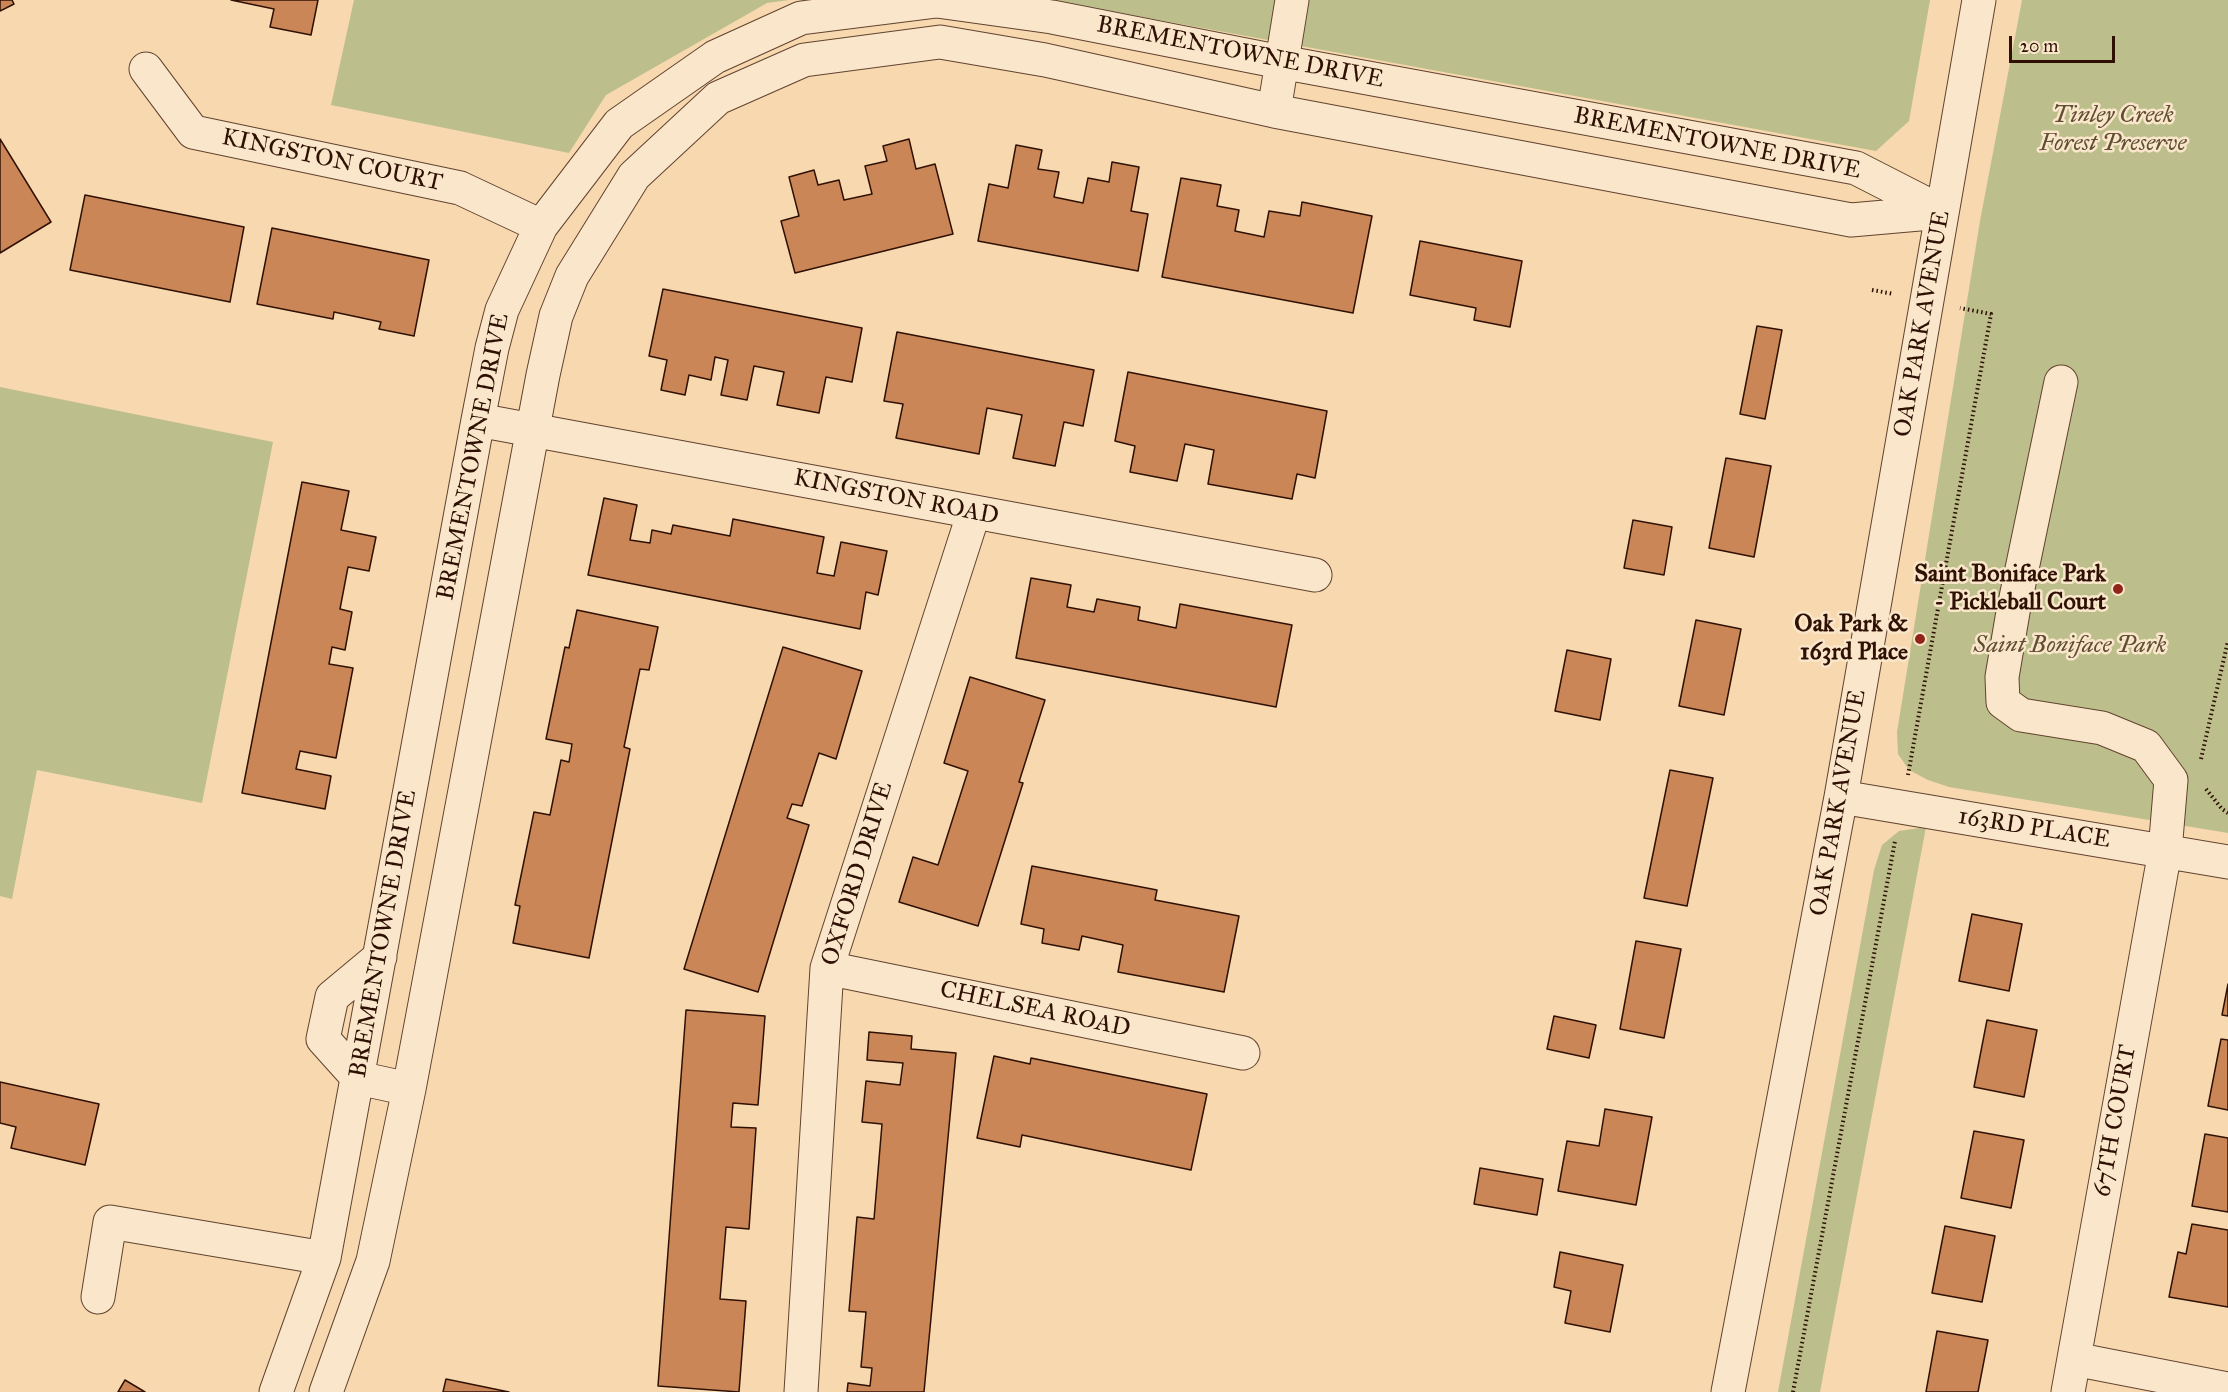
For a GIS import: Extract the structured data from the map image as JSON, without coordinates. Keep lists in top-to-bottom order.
{
  "streets": {
    "street": [
      "BREMENTOWNE DRIVE",
      "KINGSTON COURT",
      "OAK PARK AVENUE",
      "KINGSTON ROAD",
      "163RD PLACE",
      "OXFORD DRIVE",
      "CHELSEA ROAD",
      "67TH COURT"
    ]
  },
  "crossings": [
    ["BREMENTOWNE DRIVE", "KINGSTON COURT"],
    ["BREMENTOWNE DRIVE", "OAK PARK AVENUE"],
    ["BREMENTOWNE DRIVE", "KINGSTON ROAD"],
    ["OAK PARK AVENUE", "163RD PLACE"],
    ["KINGSTON ROAD", "OXFORD DRIVE"],
    ["163RD PLACE", "67TH COURT"],
    ["OXFORD DRIVE", "CHELSEA ROAD"]
  ],
  "parks": ["Tinley Creek Forest Preserve", "Saint Boniface Park"],
  "places": ["Saint Boniface Park - Pickleball Court", "Oak Park & 163rd Place"],
  "scale_bar": "20 m"
}
